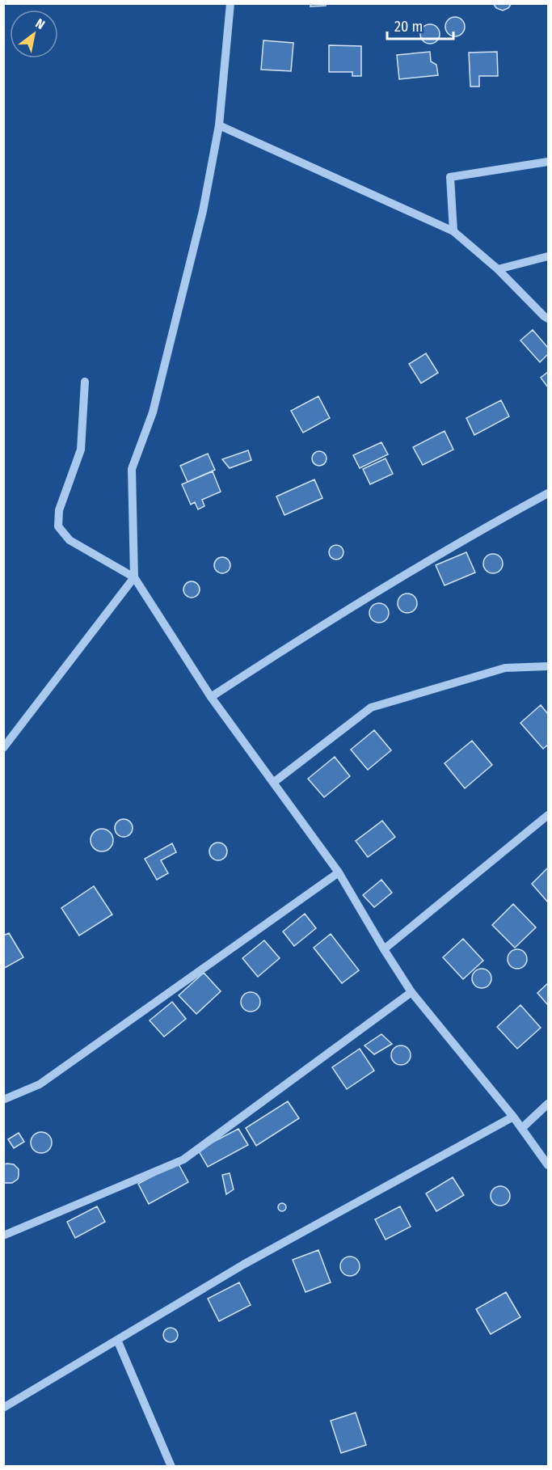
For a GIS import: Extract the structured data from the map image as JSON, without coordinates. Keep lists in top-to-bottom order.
{
  "scale_bar": "20 m",
  "north": "top right"
}
